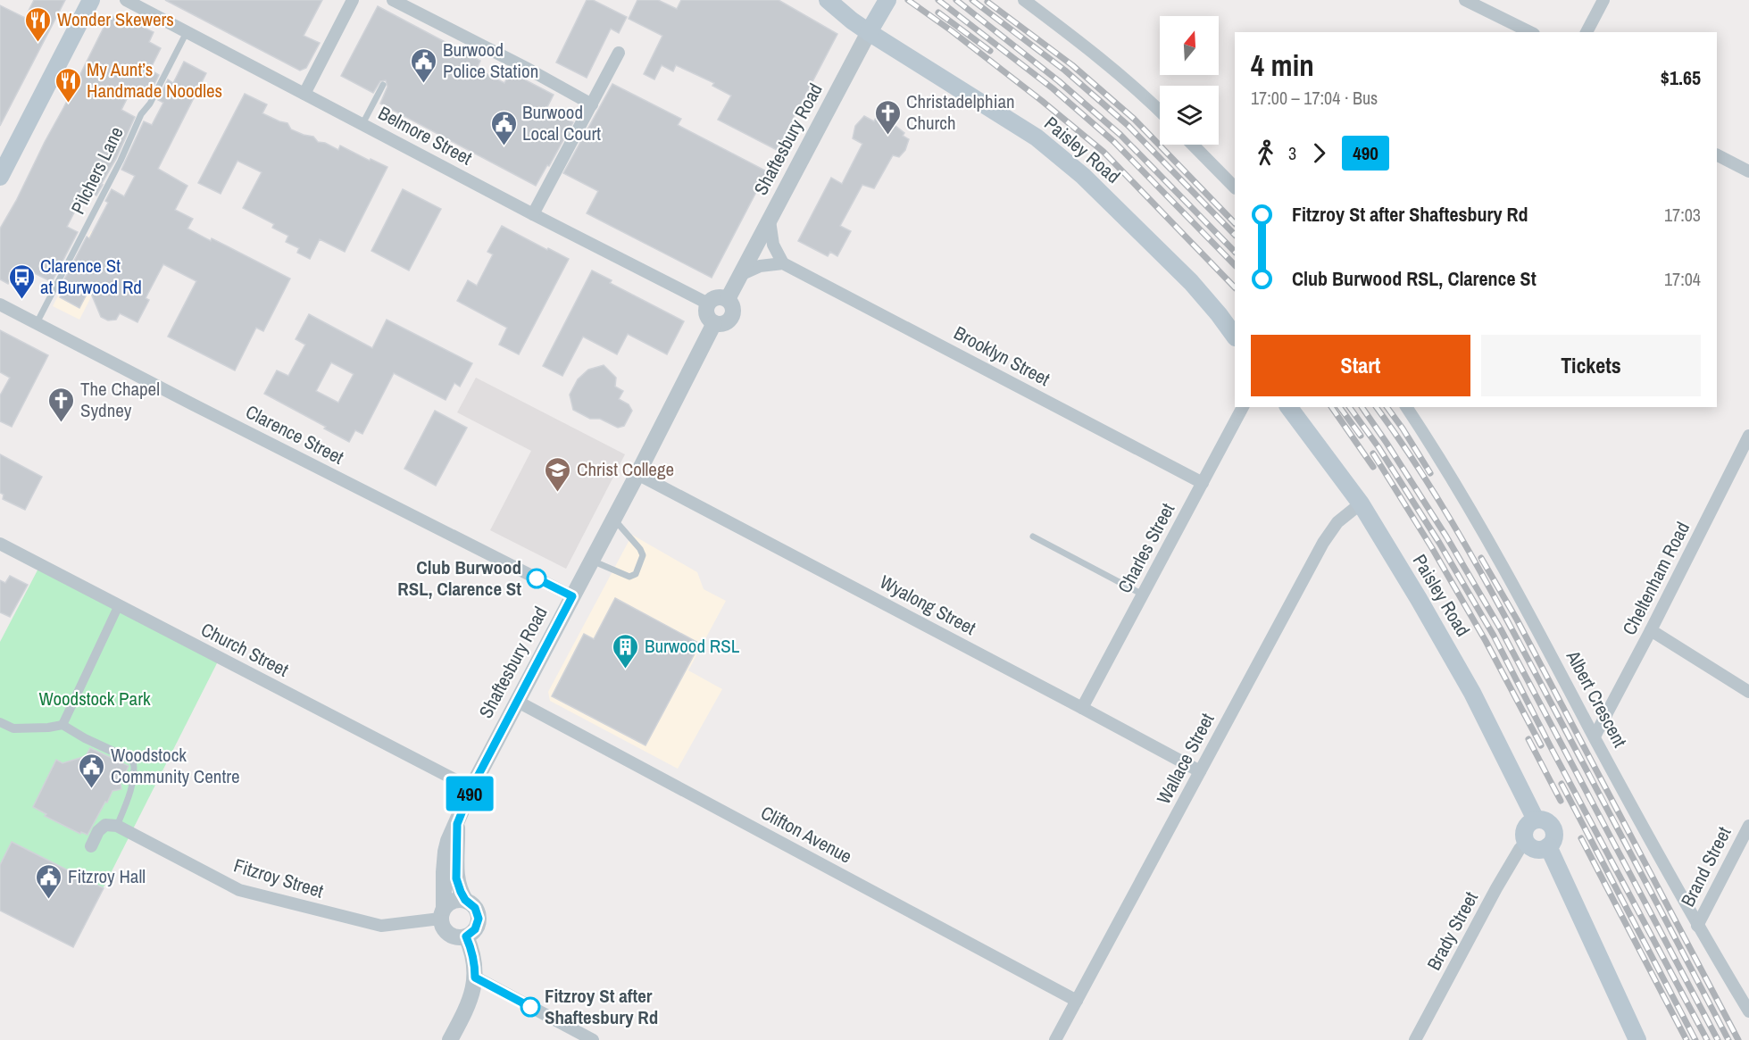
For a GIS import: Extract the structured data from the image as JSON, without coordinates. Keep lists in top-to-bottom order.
{
  "streets": {
    "main road": ["Shaftesbury Road", "Paisley Road"],
    "street": [
      "Belmore Street",
      "Brooklyn Street",
      "Clarence Street",
      "Charles Street",
      "Cheltenham Road",
      "Wyalong Street",
      "Church Street",
      "Albert Crescent",
      "Wallace Street",
      "Clifton Avenue",
      "Brand Street",
      "Fitzroy Street",
      "Brady Street"
    ],
    "lane": ["Pilchers Lane"]
  },
  "crossings": [
    ["Belmore Street", "Shaftesbury Road"],
    ["Belmore Street", "Pilchers Lane"],
    ["Shaftesbury Road", "Paisley Road"],
    ["Shaftesbury Road", "Clarence Street"],
    ["Shaftesbury Road", "Wyalong Street"],
    ["Shaftesbury Road", "Church Street"],
    ["Shaftesbury Road", "Clifton Avenue"],
    ["Shaftesbury Road", "Fitzroy Street"],
    ["Paisley Road", "Wallace Street"],
    ["Paisley Road", "Brady Street"],
    ["Pilchers Lane", "Clarence Street"],
    ["Brooklyn Street", "Charles Street"],
    ["Charles Street", "Wyalong Street"],
    ["Cheltenham Road", "Albert Crescent"],
    ["Wyalong Street", "Wallace Street"],
    ["Albert Crescent", "Brand Street"],
    ["Wallace Street", "Clifton Avenue"]
  ],
  "parks": ["Woodstock Park"],
  "places": {
    "restaurant": ["Wonder Skewers", "My Aunt’s Handmade Noodles"],
    "public building": [
      "Burwood Police Station",
      "Burwood Local Court",
      "Woodstock Community Centre",
      "Fitzroy Hall"
    ],
    "church": ["Christadelphian Church", "The Chapel Sydney"],
    "bus stop": ["Clarence St at Burwood Rd"],
    "school or university": ["Christ College"],
    "other": ["Club Burwood RSL, Clarence St", "Fitzroy St after Shaftesbury Rd"],
    "building": ["Burwood RSL"]
  },
  "lines": ["bus line 490"],
  "north": "top",
  "page": {
    "on_map": "490",
    "heading": ["4 min", "17:00 – 17:04 · Bus", "$1.65"],
    "legs": ["3", "490"],
    "list": [
      {
        "name": "Fitzroy St after Shaftesbury Rd",
        "value": "17:03"
      },
      {
        "name": "Club Burwood RSL, Clarence St",
        "value": "17:04"
      }
    ],
    "buttons": ["Start", "Tickets"]
  }
}
